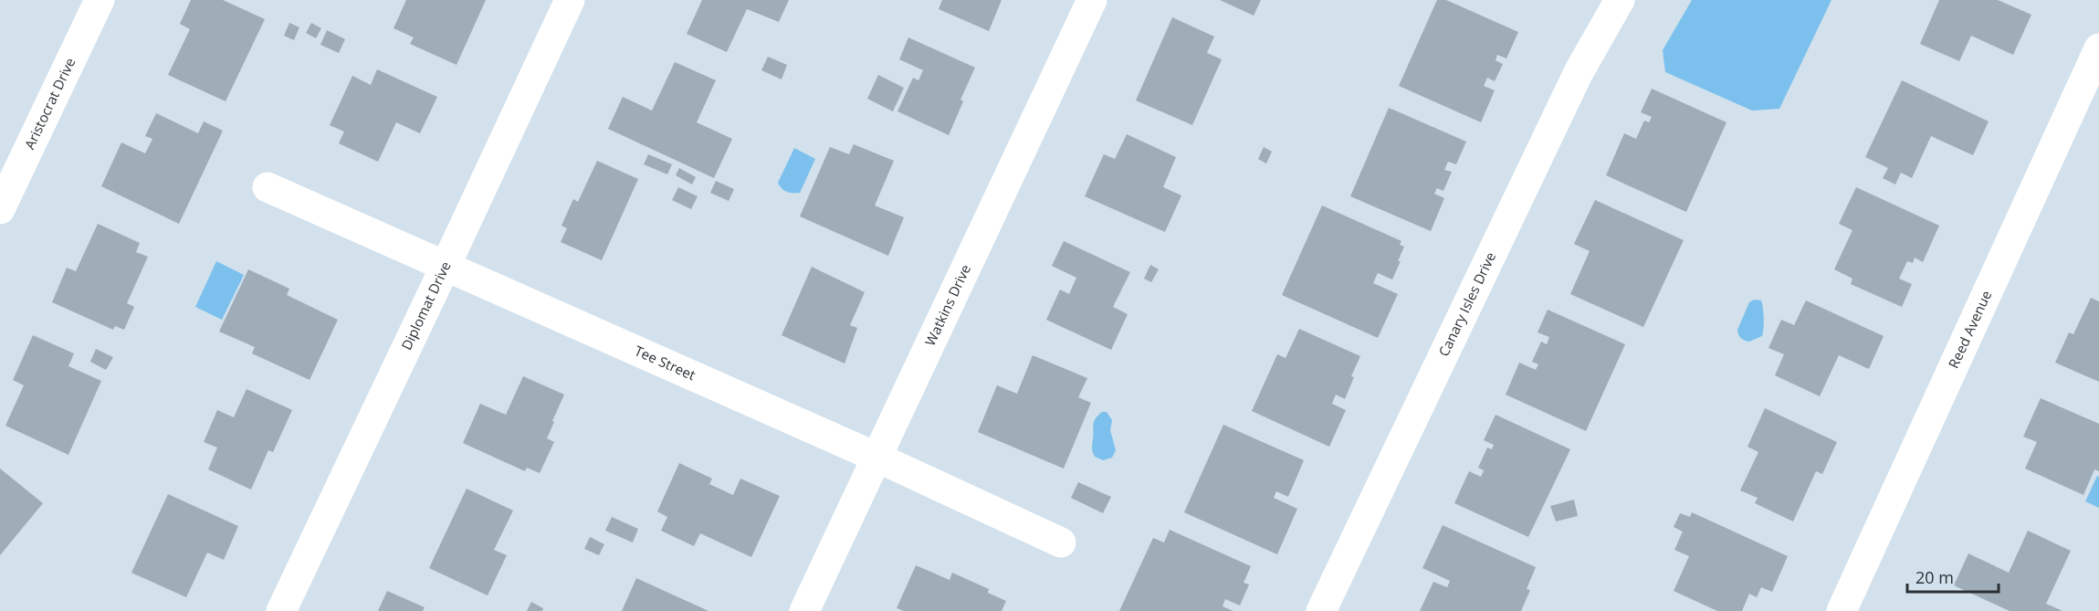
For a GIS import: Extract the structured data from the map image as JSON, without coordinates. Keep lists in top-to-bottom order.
{
  "streets": {
    "street": [
      "Aristocrat Drive",
      "Canary Isles Drive",
      "Diplomat Drive",
      "Watkins Drive",
      "Reed Avenue",
      "Tee Street"
    ]
  },
  "crossings": [
    ["Diplomat Drive", "Tee Street"],
    ["Watkins Drive", "Tee Street"]
  ],
  "scale_bar": "20 m"
}
